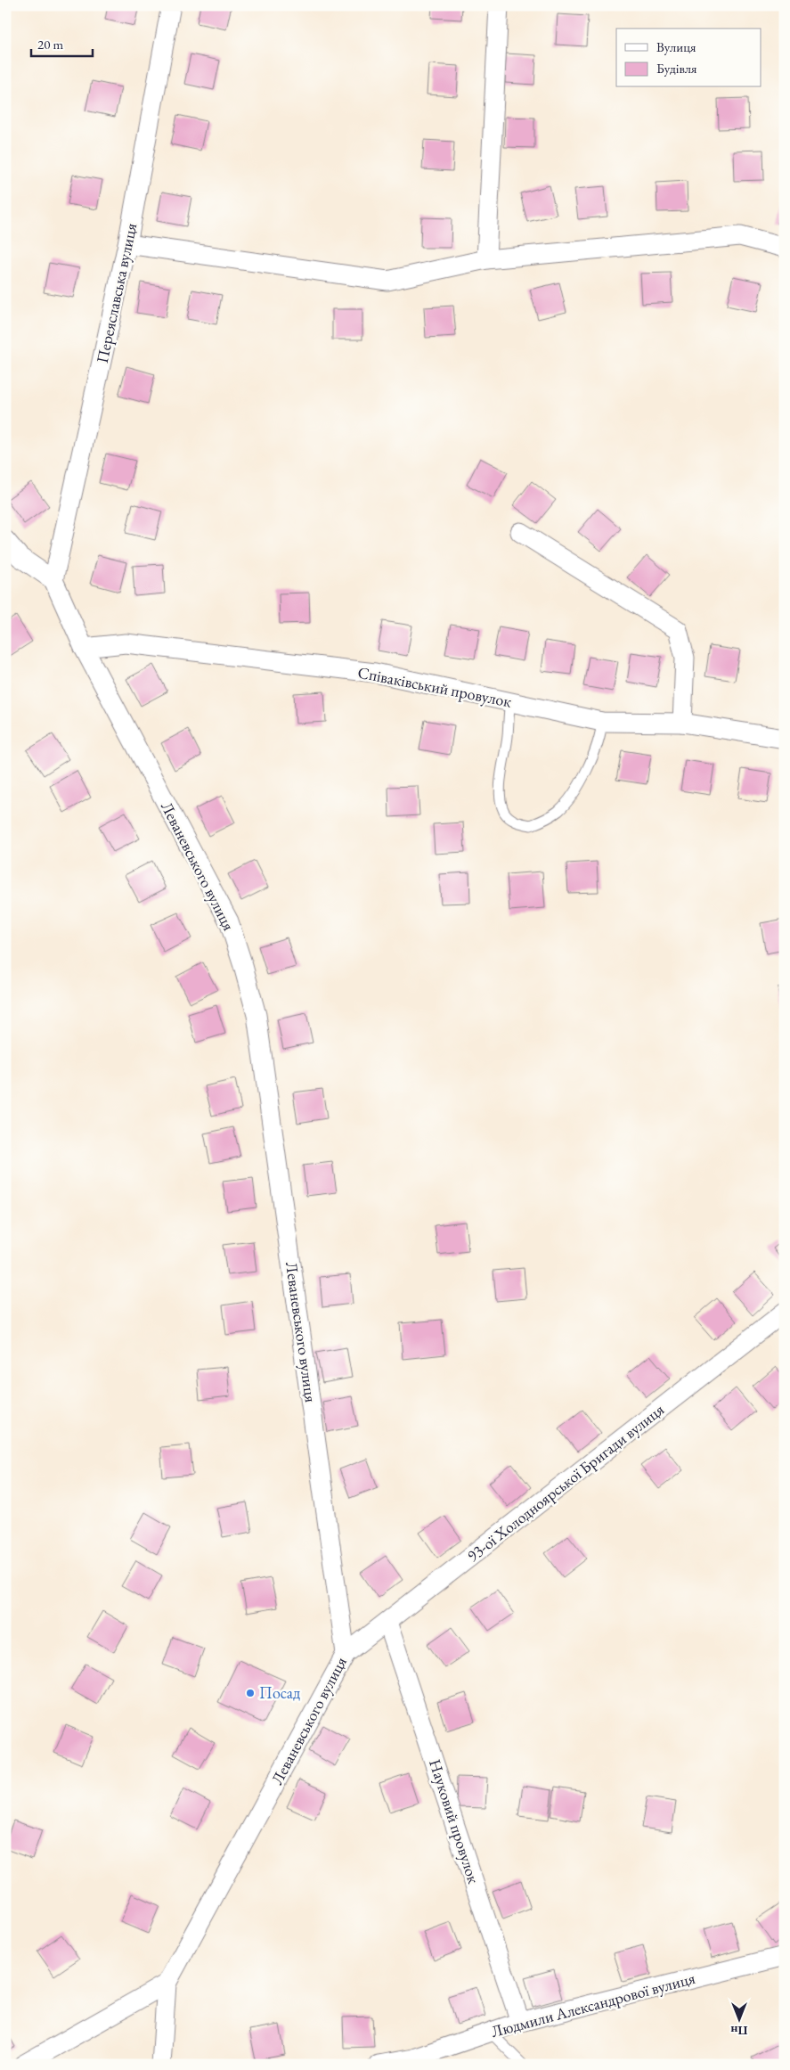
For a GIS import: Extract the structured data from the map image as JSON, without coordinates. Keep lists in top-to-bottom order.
{
  "streets": {
    "street": [
      "Переяславська вулиця",
      "Співаківський провулок",
      "Леваневського вулиця",
      "93-ої Холодноярської Бригади вулиця",
      "Науковий провулок",
      "Людмили Александрової вулиця"
    ]
  },
  "crossings": [
    ["Переяславська вулиця", "Леваневського вулиця"],
    ["Співаківський провулок", "Леваневського вулиця"],
    ["Леваневського вулиця", "93-ої Холодноярської Бригади вулиця"],
    ["93-ої Холодноярської Бригади вулиця", "Науковий провулок"],
    ["Науковий провулок", "Людмили Александрової вулиця"]
  ],
  "places": ["Посад"],
  "legend": ["Вулиця", "Будівля"],
  "scale_bar": "20 m",
  "north": "bottom"
}
